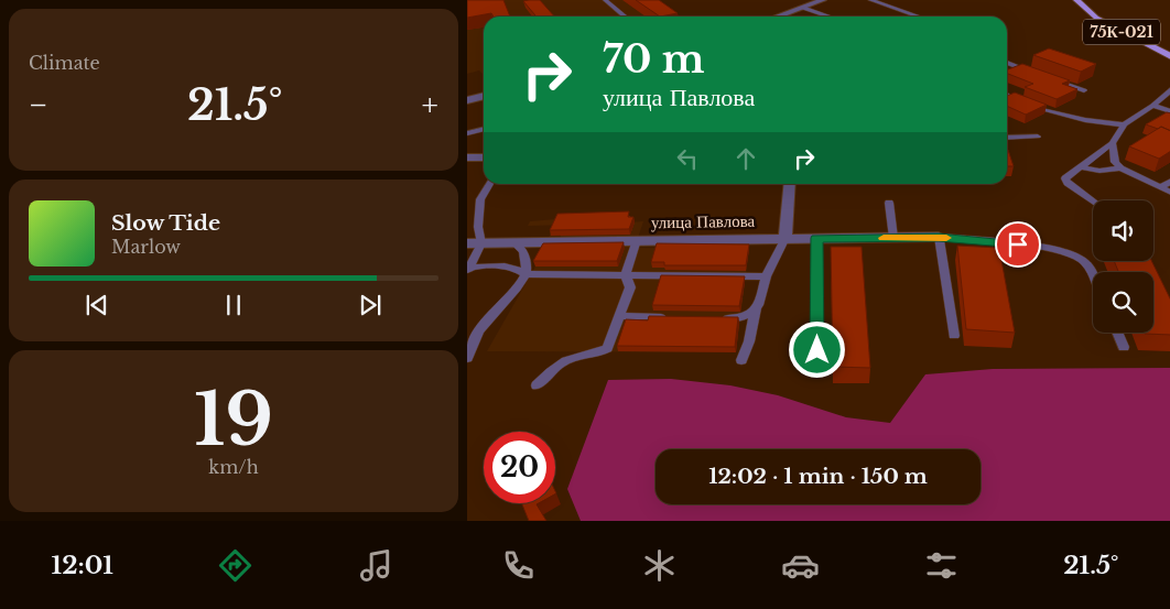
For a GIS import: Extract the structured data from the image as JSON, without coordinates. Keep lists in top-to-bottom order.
{
  "streets": {
    "main road": ["75К-021"],
    "street": ["улица Павлова"]
  },
  "page": {
    "tile": [
      "Climate",
      ["19", "km/h"]
    ],
    "turn": ["70 m", "улица Павлова"],
    "heat": ["−", "21.5°", "+"],
    "song": ["Slow Tide", "Marlow"],
    "limit": "20",
    "trip": "12:02 · 1 min · 150 m",
    "tabs": ["12:01", "21.5°"]
  }
}
